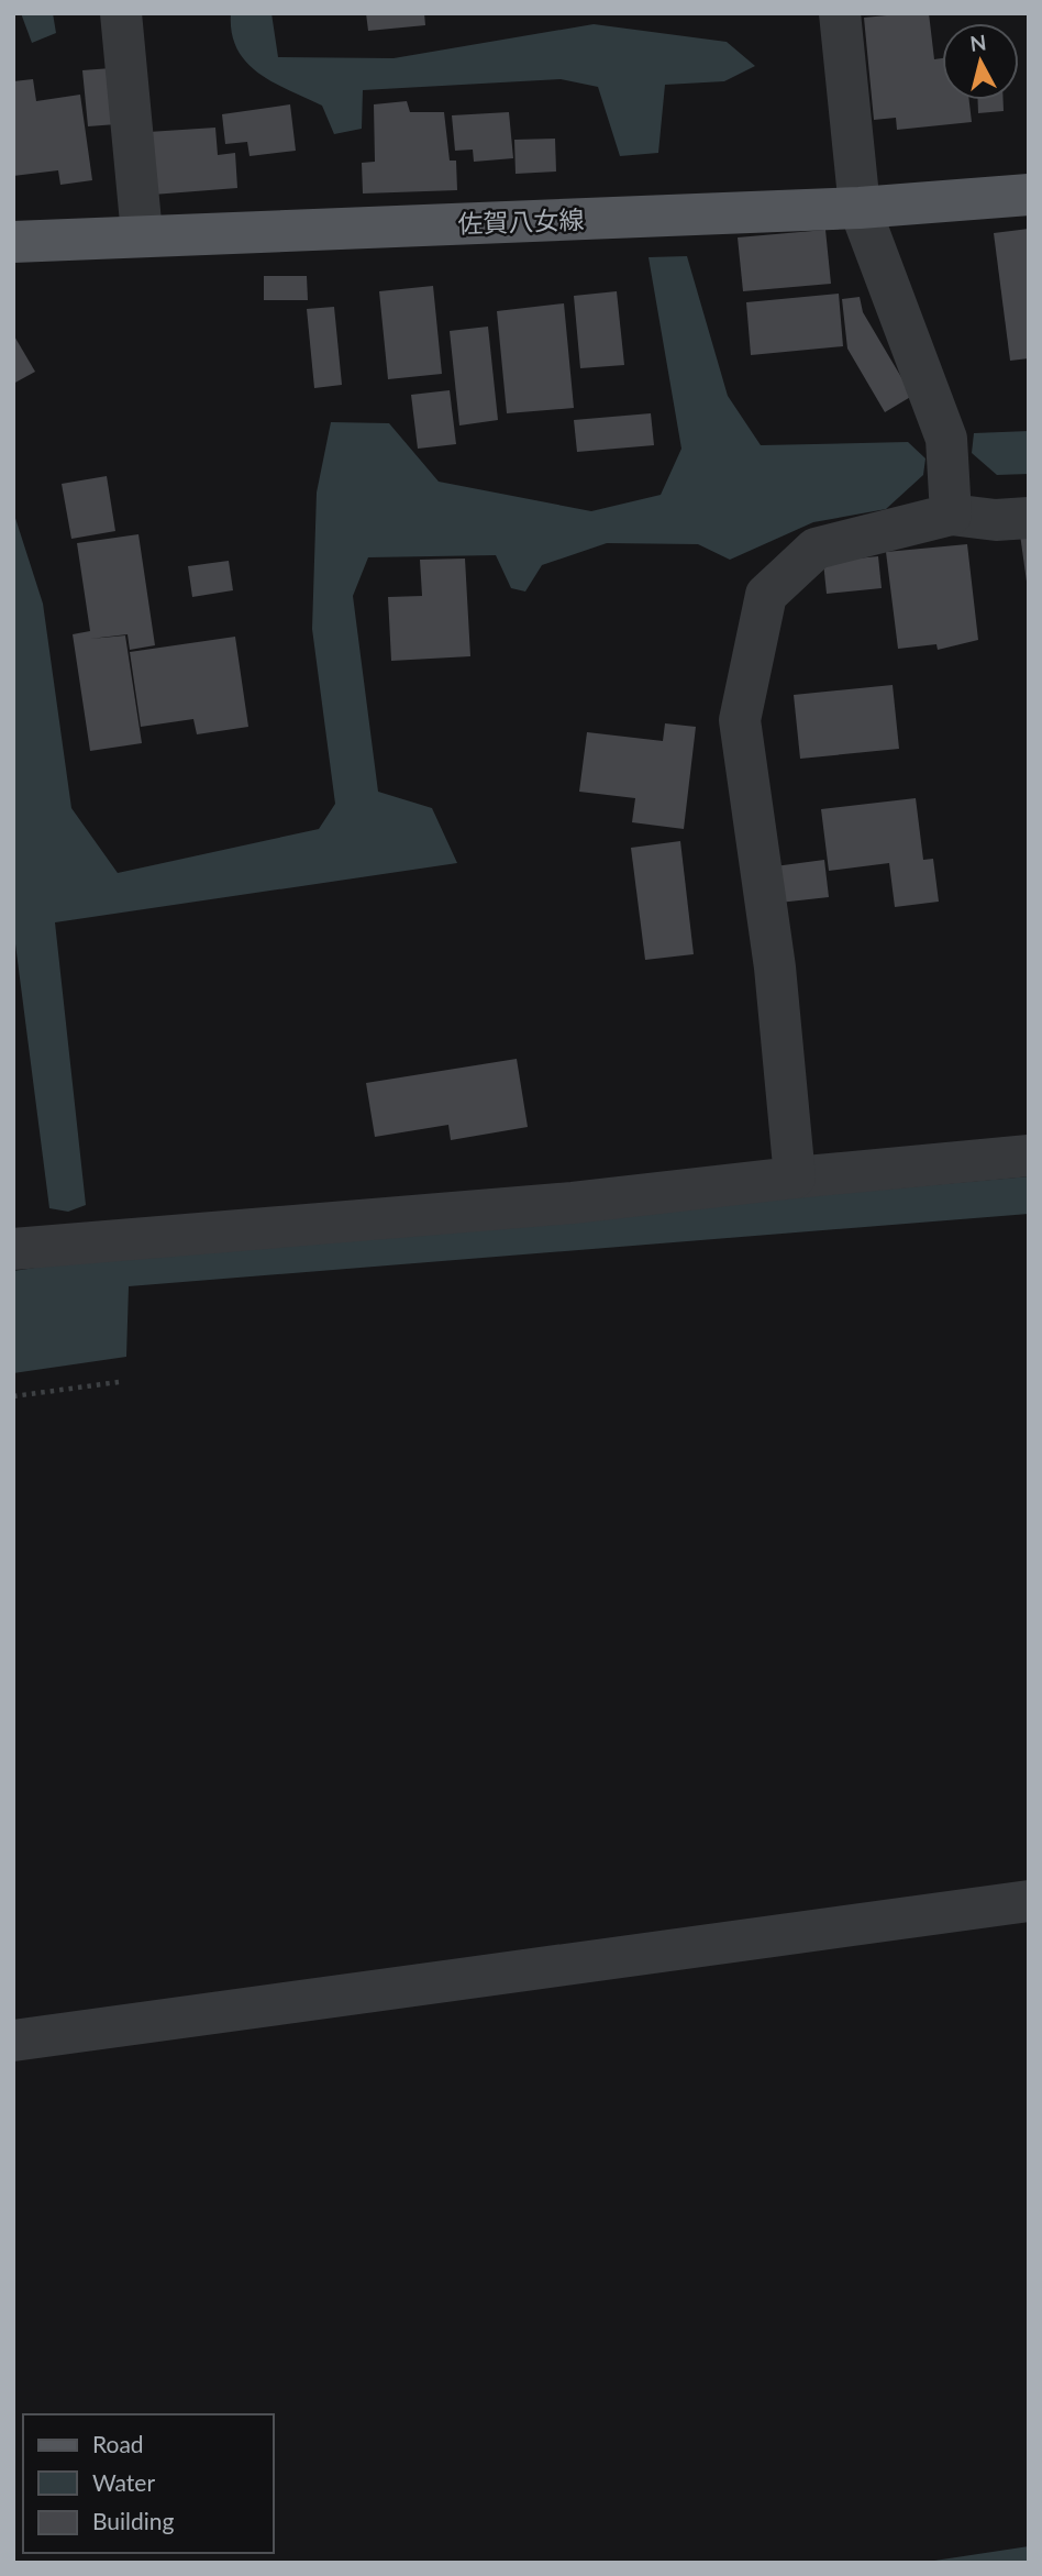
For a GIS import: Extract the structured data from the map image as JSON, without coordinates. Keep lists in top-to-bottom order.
{
  "streets": {
    "main road": ["佐賀八女線"]
  },
  "legend": ["Road", "Water", "Building"],
  "north": "top"
}
